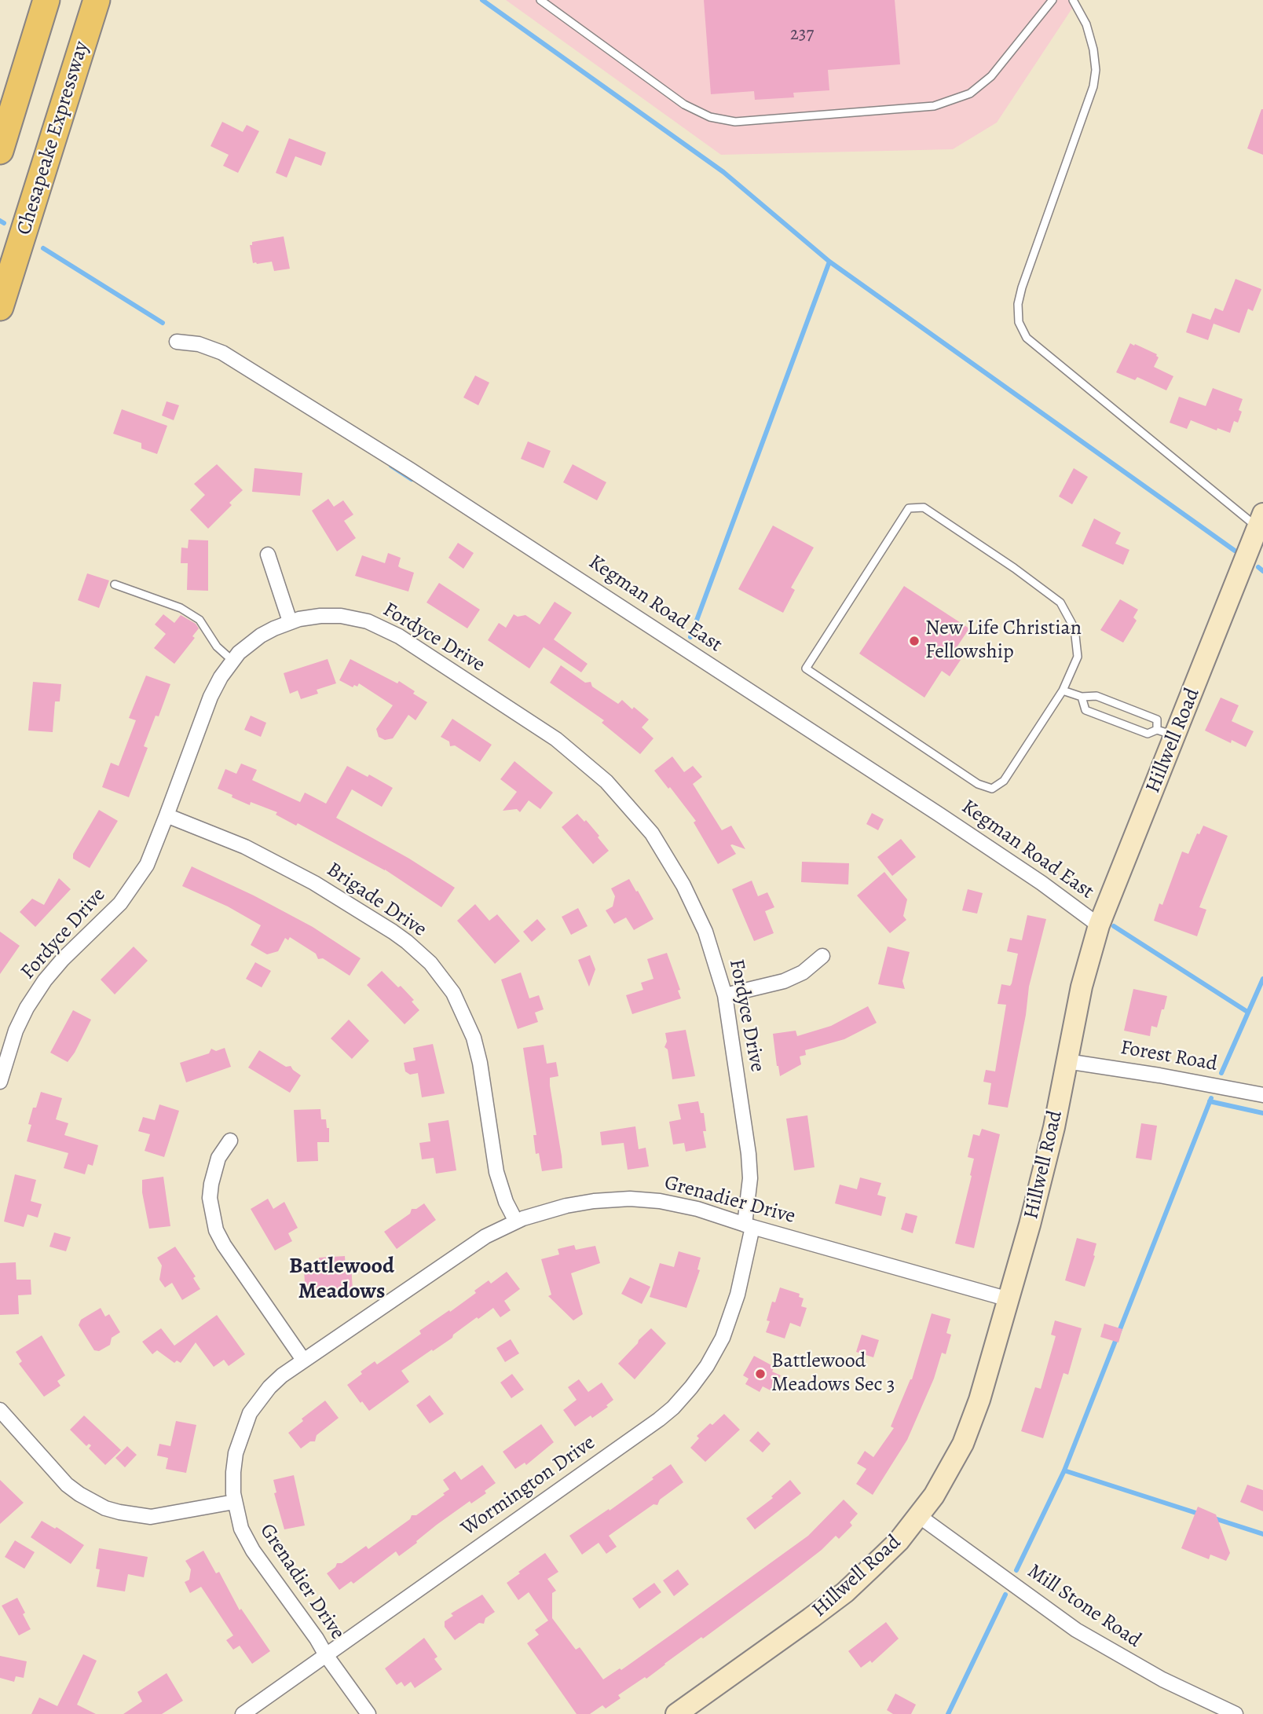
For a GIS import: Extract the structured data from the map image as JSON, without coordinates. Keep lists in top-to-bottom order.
{
  "streets": {
    "highway": ["Chesapeake Expressway"],
    "street": [
      "Kegman Road East",
      "Fordyce Drive",
      "Hillwell Road",
      "Brigade Drive",
      "Forest Road",
      "Grenadier Drive",
      "Wormington Drive",
      "Mill Stone Road"
    ]
  },
  "crossings": [
    ["Kegman Road East", "Hillwell Road"],
    ["Fordyce Drive", "Brigade Drive"],
    ["Fordyce Drive", "Grenadier Drive"],
    ["Fordyce Drive", "Wormington Drive"],
    ["Hillwell Road", "Forest Road"],
    ["Hillwell Road", "Grenadier Drive"],
    ["Hillwell Road", "Mill Stone Road"],
    ["Brigade Drive", "Grenadier Drive"],
    ["Grenadier Drive", "Wormington Drive"]
  ],
  "districts": ["Battlewood Meadows"],
  "places": ["New Life Christian Fellowship", "Battlewood Meadows Sec 3"],
  "house_numbers": ["237"]
}
